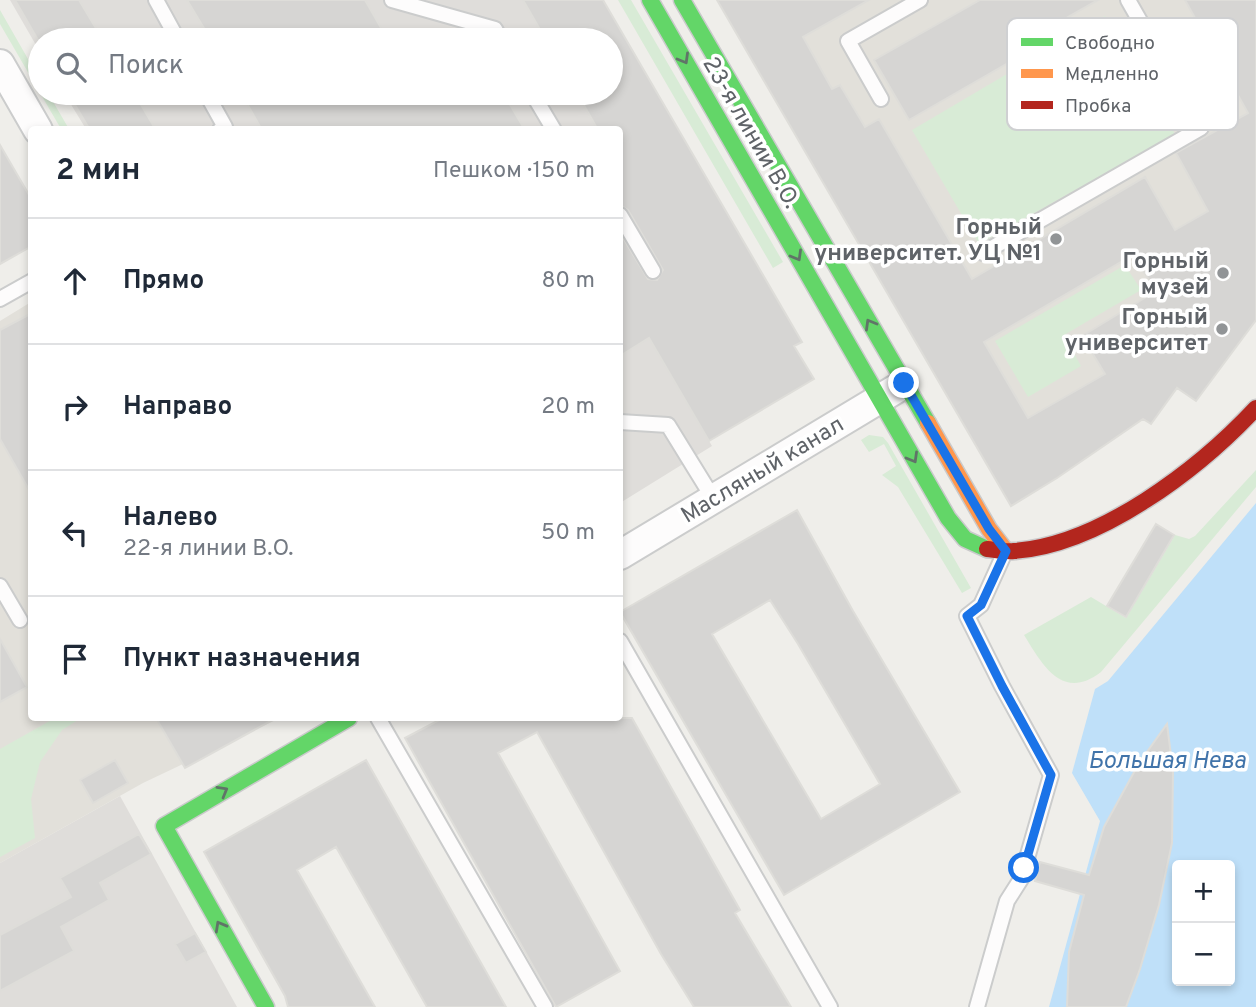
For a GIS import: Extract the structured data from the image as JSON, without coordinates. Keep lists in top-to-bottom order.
{
  "streets": {
    "street": ["23-я линии В.О.", "Масляный канал"]
  },
  "crossings": [
    ["23-я линии В.О.", "Масляный канал"]
  ],
  "water": ["Большая Нева"],
  "places": ["Горный университет. УЦ №1", "Горный музей", "Горный университет"],
  "legend": ["Свободно", "Медленно", "Пробка"],
  "page": {
    "search": "Поиск",
    "heading": ["2 мин", "Пешком · 150 m"],
    "list": [
      ["Прямо", "80 m"],
      ["Направо", "20 m"],
      ["Налево", "22-я линии В.О.", "50 m"],
      "Пункт назначения"
    ],
    "map_buttons": ["+", "−"]
  }
}
